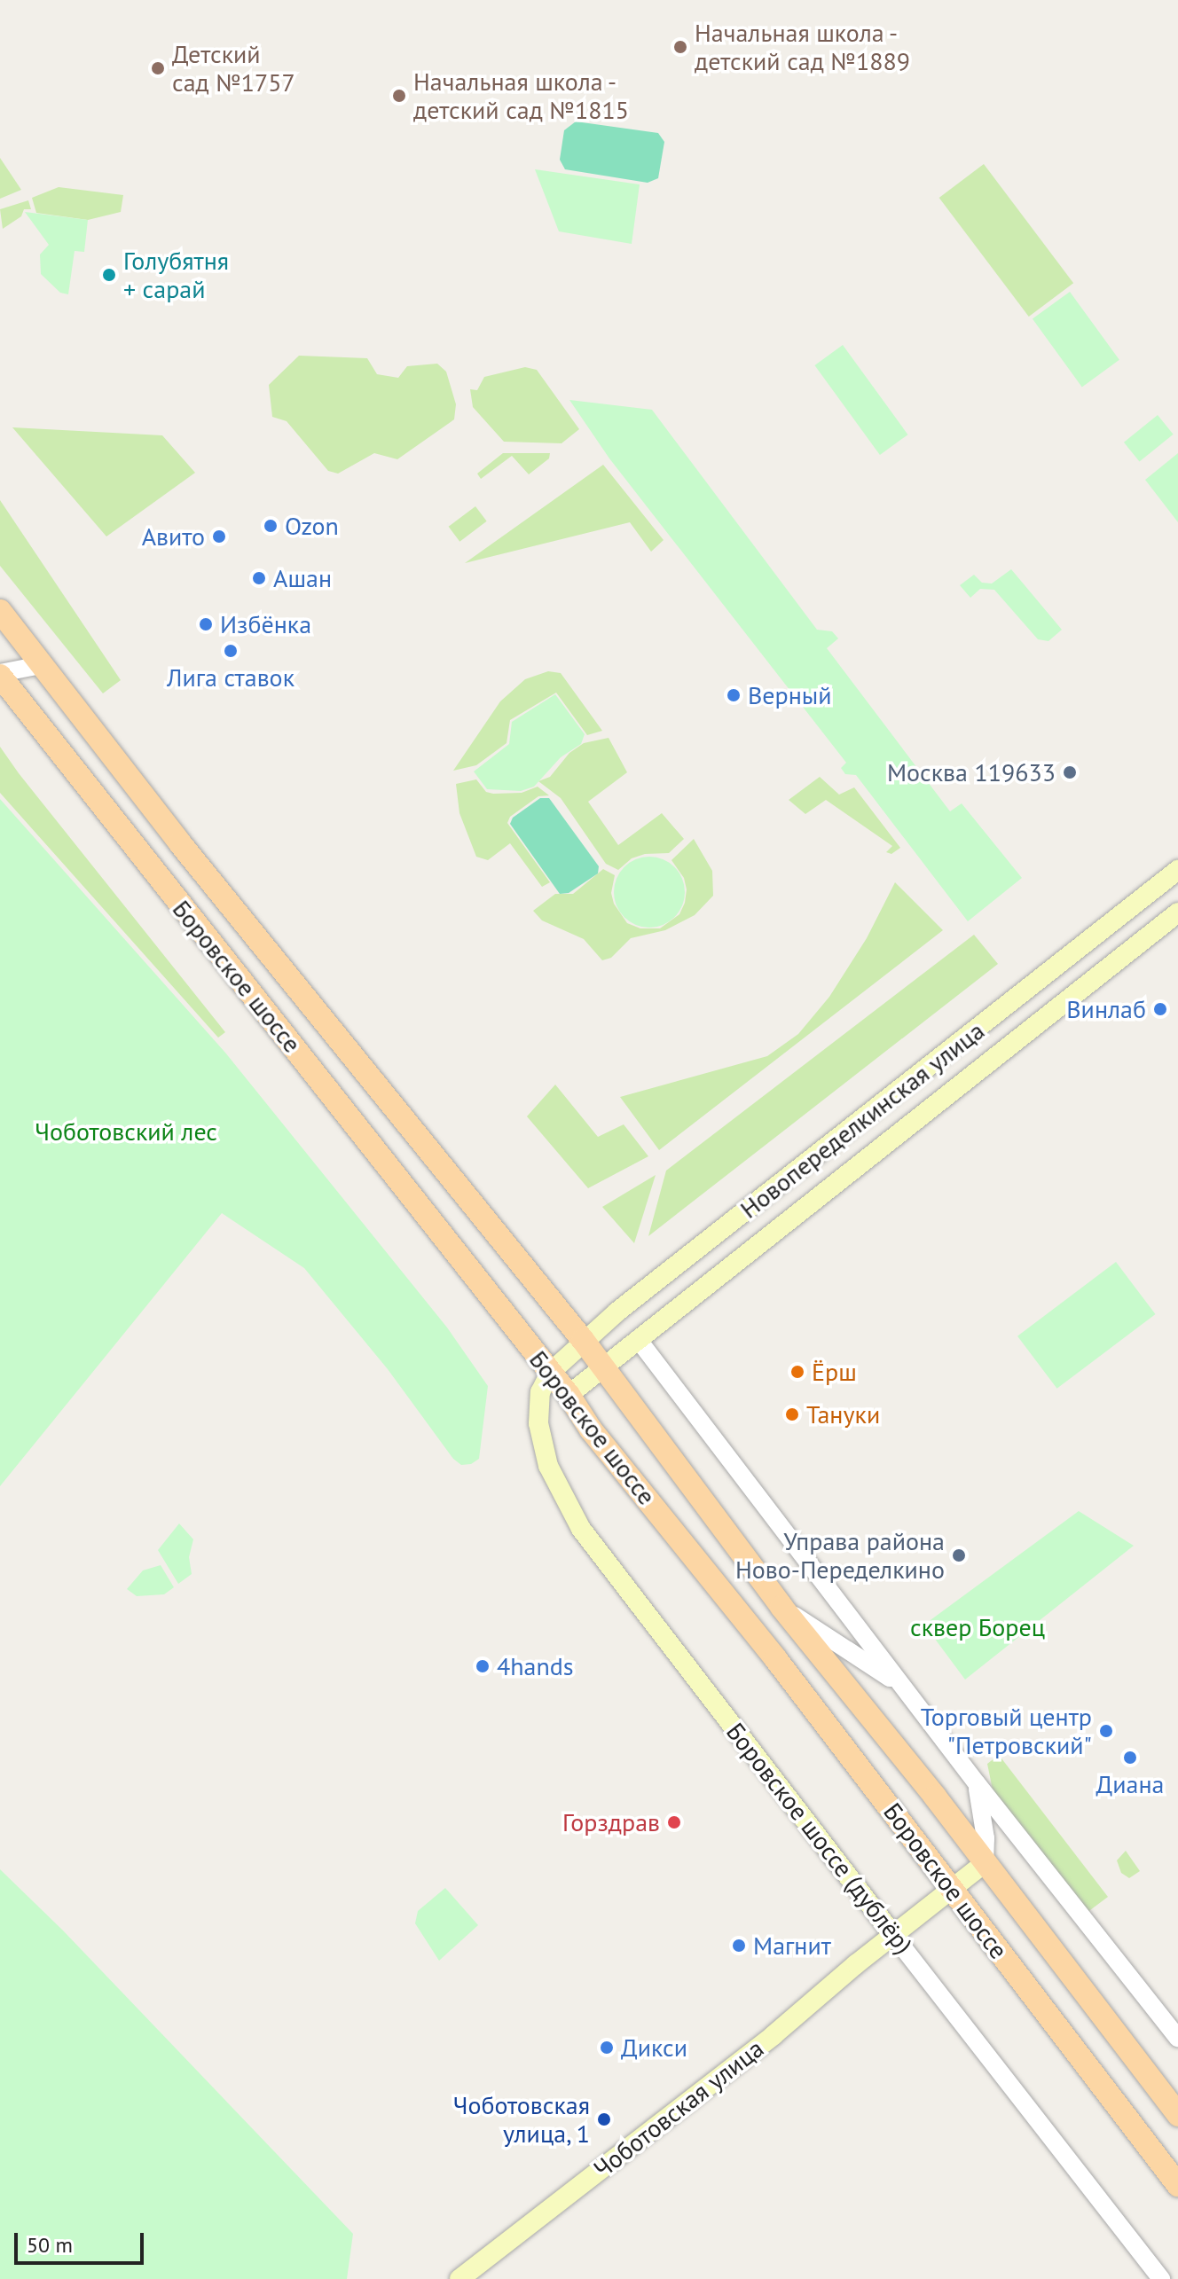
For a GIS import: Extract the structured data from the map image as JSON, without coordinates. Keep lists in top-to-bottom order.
{
  "streets": {
    "main road": [
      "Боровское шоссе",
      "Новопеределкинская улица",
      "Боровское шоссе (дублёр)",
      "Чоботовская улица"
    ]
  },
  "crossings": [
    ["Боровское шоссе", "Новопеределкинская улица"],
    ["Боровское шоссе", "Боровское шоссе (дублёр)"],
    ["Боровское шоссе", "Чоботовская улица"],
    ["Новопеределкинская улица", "Боровское шоссе (дублёр)"],
    ["Боровское шоссе (дублёр)", "Чоботовская улица"]
  ],
  "parks": ["Чоботовский лес", "сквер Борец"],
  "places": [
    "Начальная школа - детский сад №1889",
    "Детский сад №1757",
    "Начальная школа - детский сад №1815",
    "Голубятня + сарай",
    "Ozon",
    "Авито",
    "Ашан",
    "Избёнка",
    "Лига ставок",
    "Верный",
    "Москва 119633",
    "Винлаб",
    "Ёрш",
    "Тануки",
    "Управа района Ново-Переделкино",
    "4hands",
    "Торговый центр \"Петровский\"",
    "Диана",
    "Горздрав",
    "Магнит",
    "Дикси",
    "Чоботовская улица, 1"
  ],
  "scale_bar": "50 m"
}
